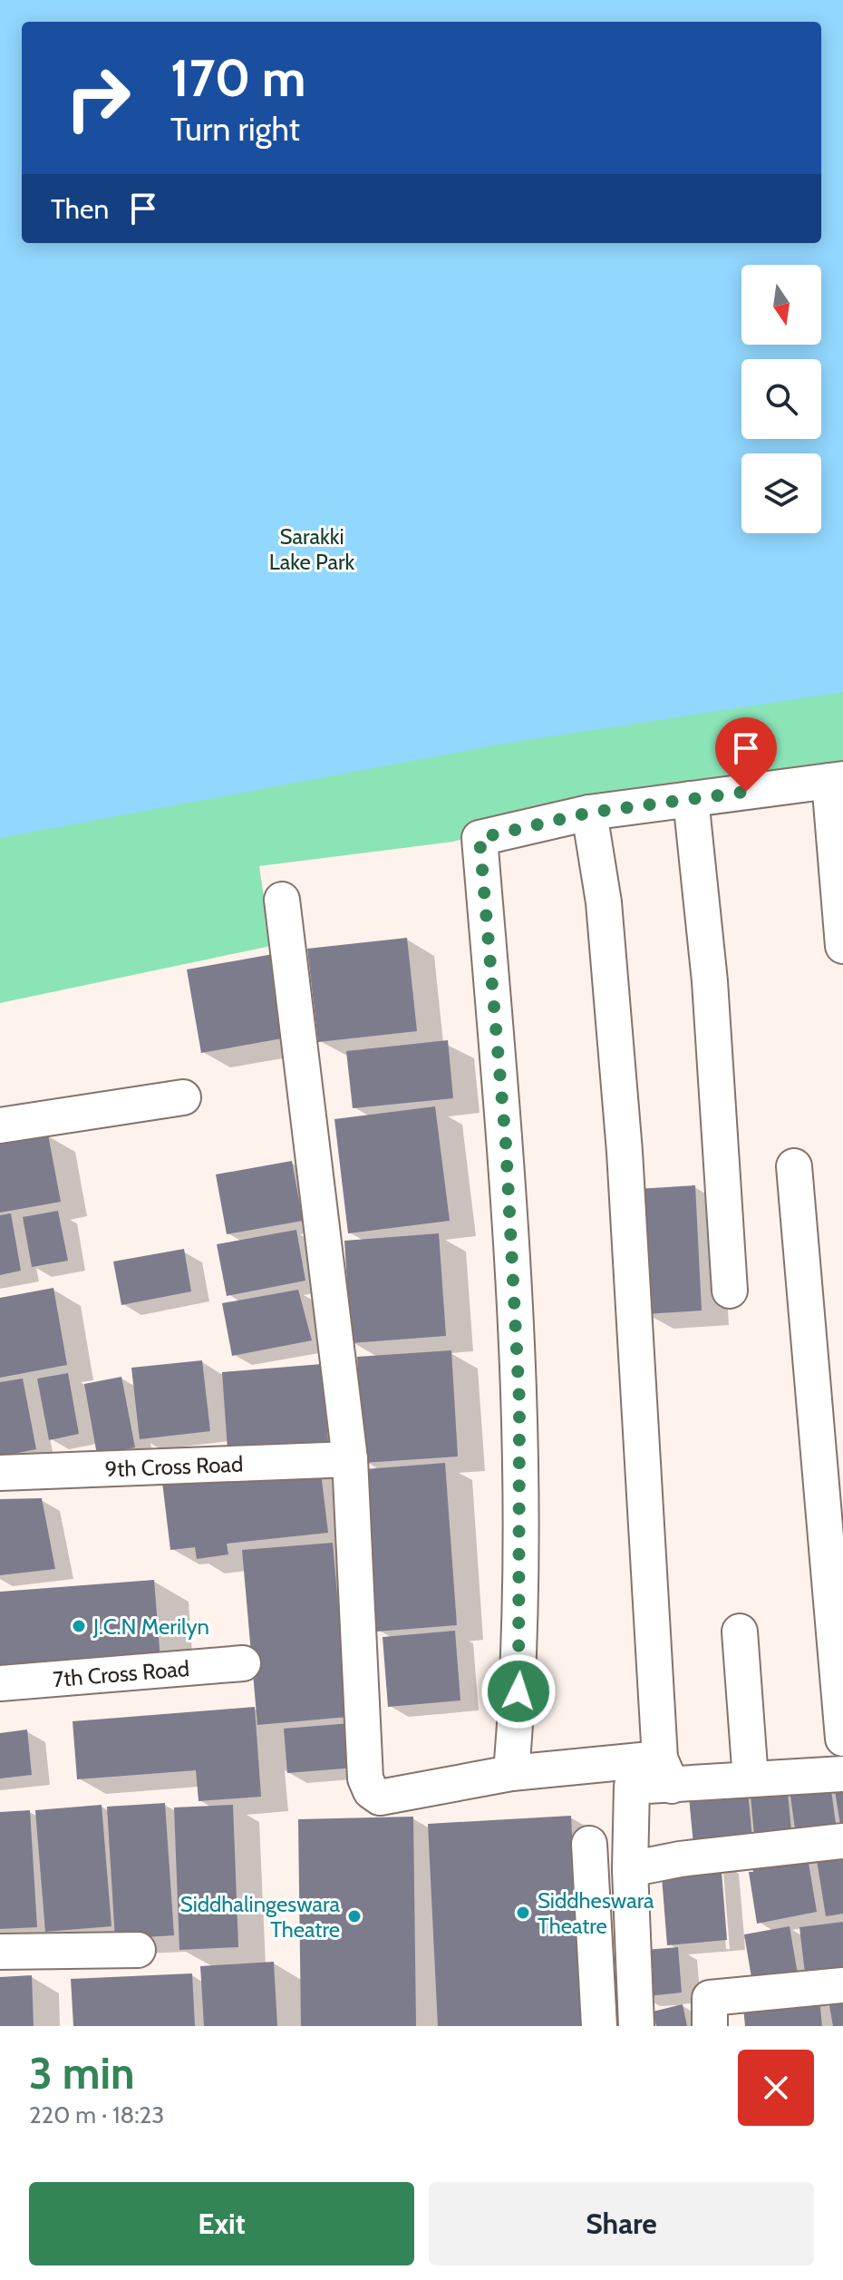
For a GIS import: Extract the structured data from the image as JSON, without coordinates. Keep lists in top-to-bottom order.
{
  "streets": {
    "street": ["9th Cross Road", "7th Cross Road"]
  },
  "parks": ["Sarakki Lake Park"],
  "places": ["J.C.N Merilyn", "Siddheswara Theatre", "Siddhalingeswara Theatre"],
  "north": "bottom",
  "page": {
    "turn": ["170 m", "Turn right"],
    "then": "Then",
    "heading": ["3 min", "220 m · 18:23"],
    "buttons": ["Exit", "Share"]
  }
}
